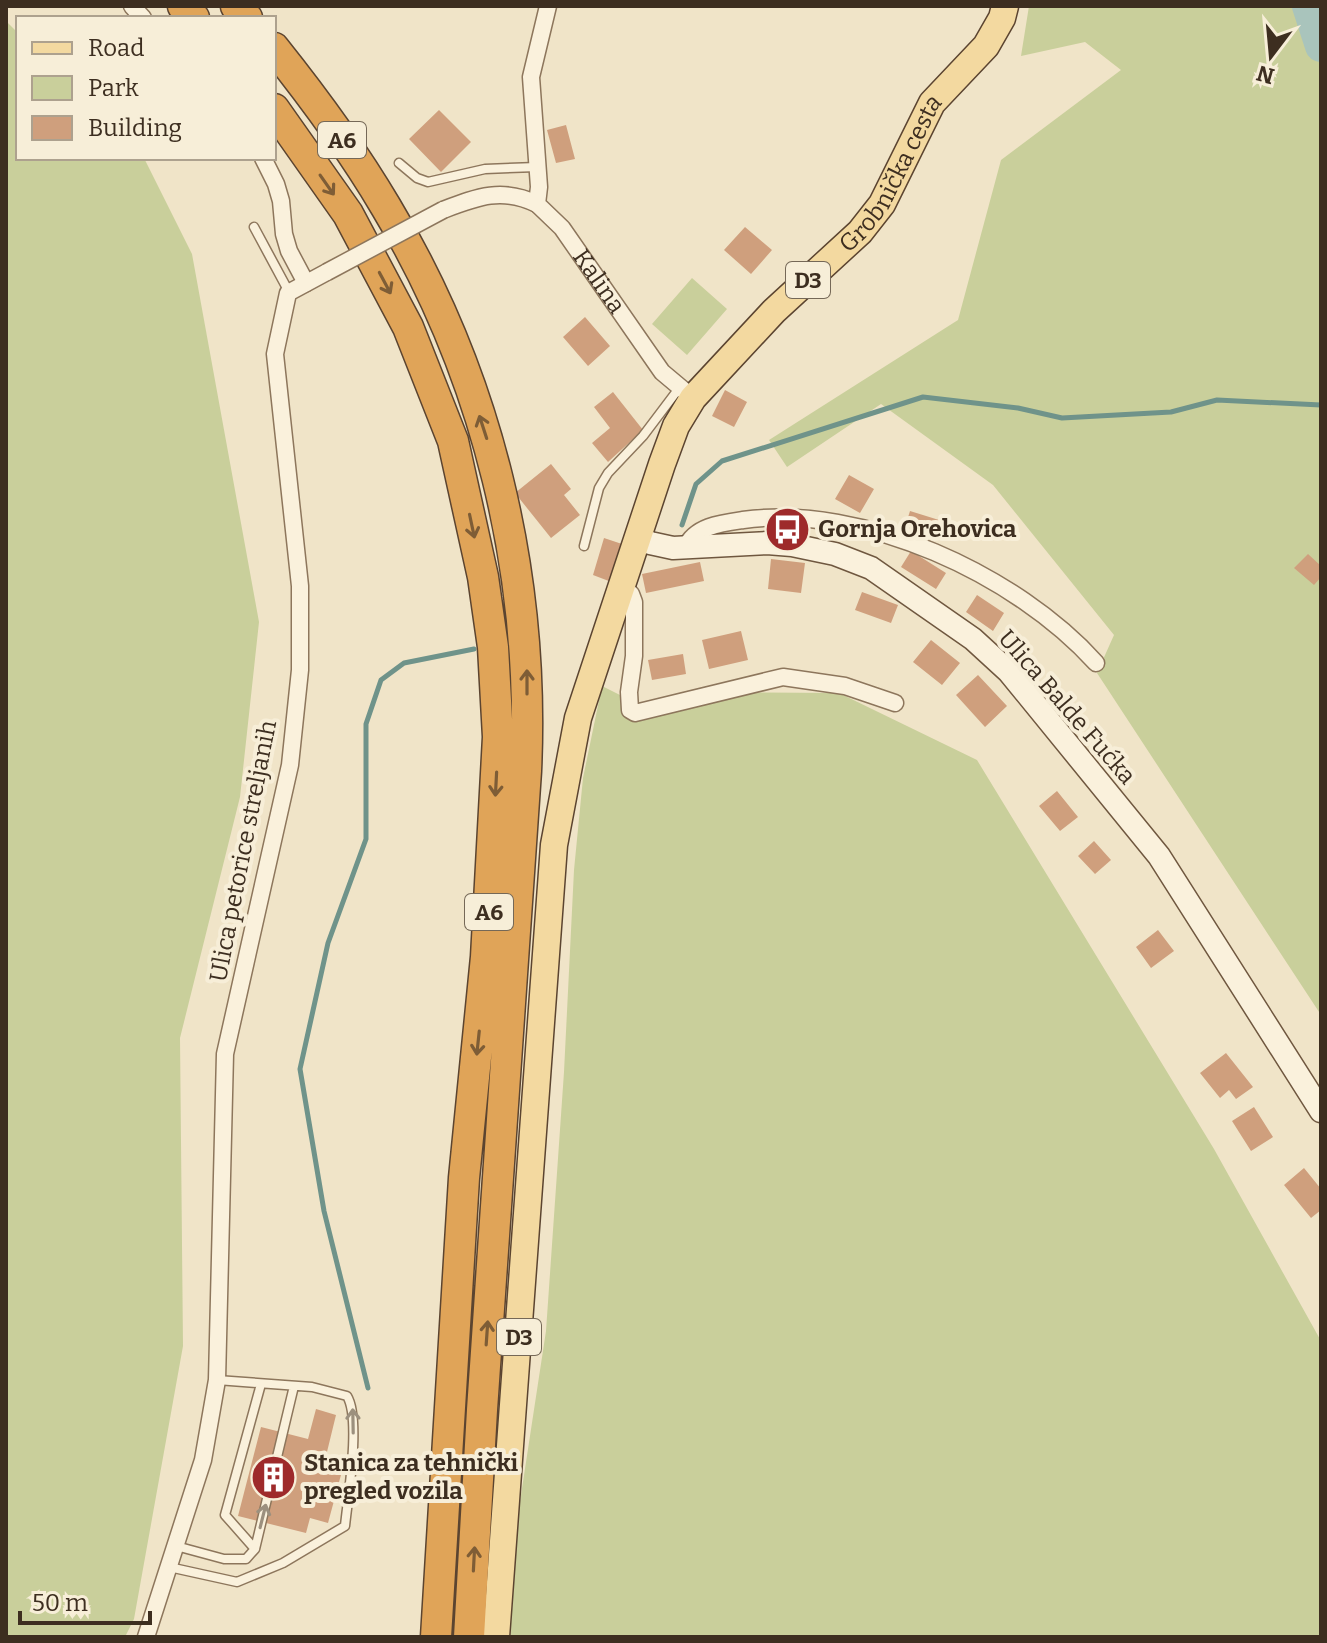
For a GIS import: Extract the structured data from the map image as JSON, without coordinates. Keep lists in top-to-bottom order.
{
  "streets": {
    "highway": ["A6"],
    "main road": ["Grobnička cesta", "D3", "Ulica Balde Fućka"],
    "street": ["Kalina", "Ulica petorice streljanih"]
  },
  "crossings": [
    ["Grobnička cesta", "D3"],
    ["Grobnička cesta", "Kalina"],
    ["D3", "Kalina"],
    ["D3", "Ulica Balde Fućka"]
  ],
  "places": {
    "bus stop": ["Gornja Orehovica"],
    "building": ["Stanica za tehnički pregled vozila"]
  },
  "legend": ["Road", "Park", "Building"],
  "scale_bar": "50 m",
  "north": "bottom"
}
